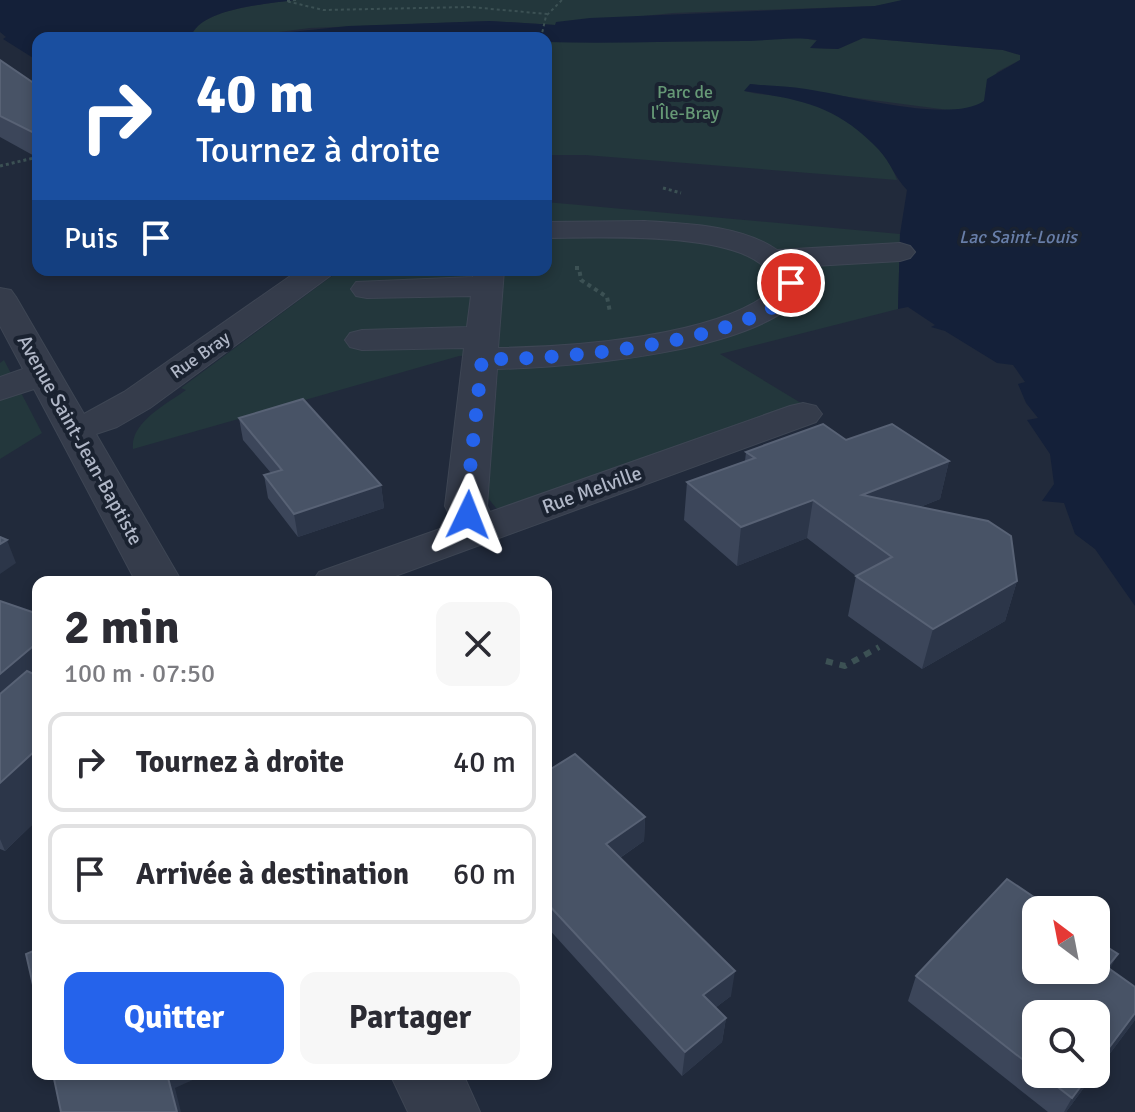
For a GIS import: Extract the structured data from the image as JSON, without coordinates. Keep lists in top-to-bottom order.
{
  "streets": {
    "street": ["Rue Bray", "Avenue Saint-Jean-Baptiste", "Rue Melville"]
  },
  "crossings": [
    ["Rue Bray", "Avenue Saint-Jean-Baptiste"]
  ],
  "water": ["Lac Saint-Louis"],
  "parks": ["Parc de l'Île-Bray"],
  "north": "top left",
  "page": {
    "turn": ["40 m", "Tournez à droite"],
    "then": "Puis",
    "heading": ["2 min", "100 m · 07:50"],
    "list": [
      {
        "name": "Tournez à droite",
        "value": "40 m"
      },
      {
        "name": "Arrivée à destination",
        "value": "60 m"
      }
    ],
    "buttons": ["Quitter", "Partager"]
  }
}
